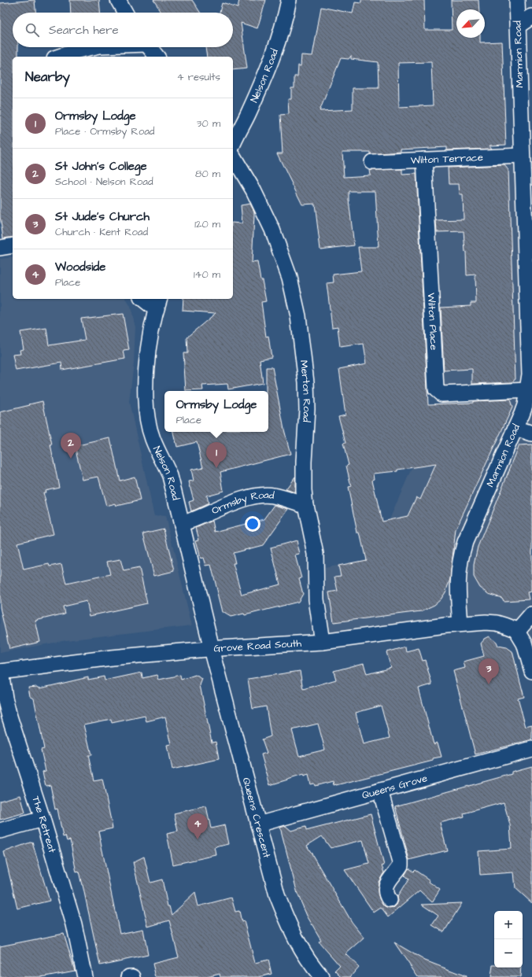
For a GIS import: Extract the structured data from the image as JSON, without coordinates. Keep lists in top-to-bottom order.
{
  "streets": {
    "street": [
      "Marmion Road",
      "Nelson Road",
      "Wilton Terrace",
      "Wilton Place",
      "Merton Road",
      "Ormsby Road",
      "Grove Road South",
      "Queens Grove",
      "Queens Crescent",
      "The Retreat"
    ]
  },
  "crossings": [
    ["Marmion Road", "Wilton Terrace"],
    ["Marmion Road", "Wilton Place"],
    ["Marmion Road", "Grove Road South"],
    ["Nelson Road", "Ormsby Road"],
    ["Nelson Road", "Grove Road South"],
    ["Nelson Road", "Queens Crescent"],
    ["Wilton Terrace", "Wilton Place"],
    ["Merton Road", "Ormsby Road"],
    ["Merton Road", "Grove Road South"],
    ["Grove Road South", "Queens Crescent"],
    ["Grove Road South", "The Retreat"],
    ["Queens Grove", "Queens Crescent"]
  ],
  "north": "bottom left",
  "page": {
    "search": "Search here",
    "heading": ["Nearby", "4 results"],
    "list": [
      {
        "mark": "1",
        "name": "Ormsby Lodge",
        "note": "Place · Ormsby Road",
        "value": "30 m"
      },
      {
        "mark": "2",
        "name": "St John's College",
        "note": "School · Nelson Road",
        "value": "80 m"
      },
      {
        "mark": "3",
        "name": "St Jude's Church",
        "note": "Church · Kent Road",
        "value": "120 m"
      },
      {
        "mark": "4",
        "name": "Woodside",
        "note": "Place",
        "value": "140 m"
      }
    ],
    "popup": ["Ormsby Lodge", "Place"],
    "pins": [
      "2",
      "1",
      "3",
      "4"
    ],
    "map_buttons": ["+", "−"]
  }
}
